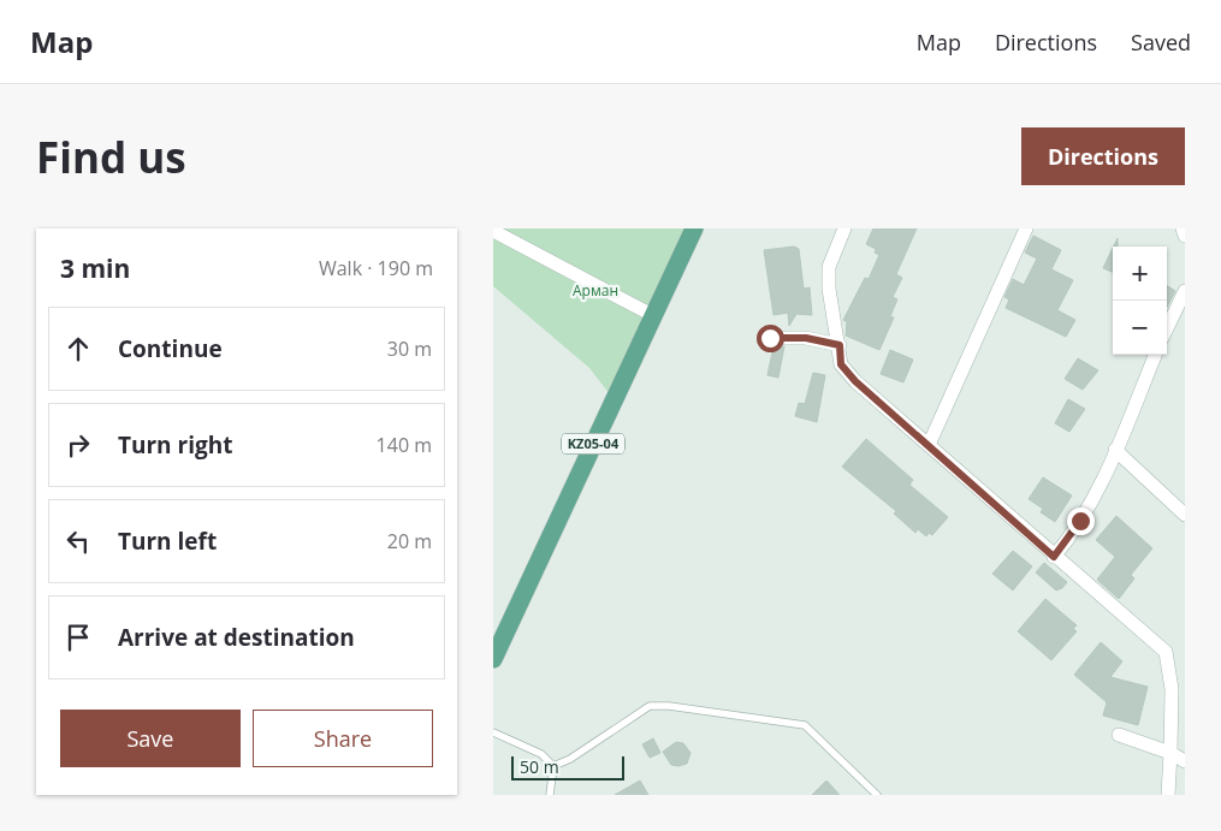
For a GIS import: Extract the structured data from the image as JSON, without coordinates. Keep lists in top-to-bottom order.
{
  "streets": {
    "main road": ["KZ05-04"]
  },
  "parks": ["Арман"],
  "scale_bar": "50 m",
  "page": {
    "header": "Map",
    "nav": ["Map", "Directions", "Saved"],
    "buttons": [
      "Directions",
      ["Save", "Share"]
    ],
    "title": "Find us",
    "heading": ["3 min", "Walk · 190 m"],
    "map_buttons": ["+", "−"],
    "list": [
      ["Continue", "30 m"],
      ["Turn right", "140 m"],
      ["Turn left", "20 m"],
      "Arrive at destination"
    ],
    "scale": "50 m"
  }
}
